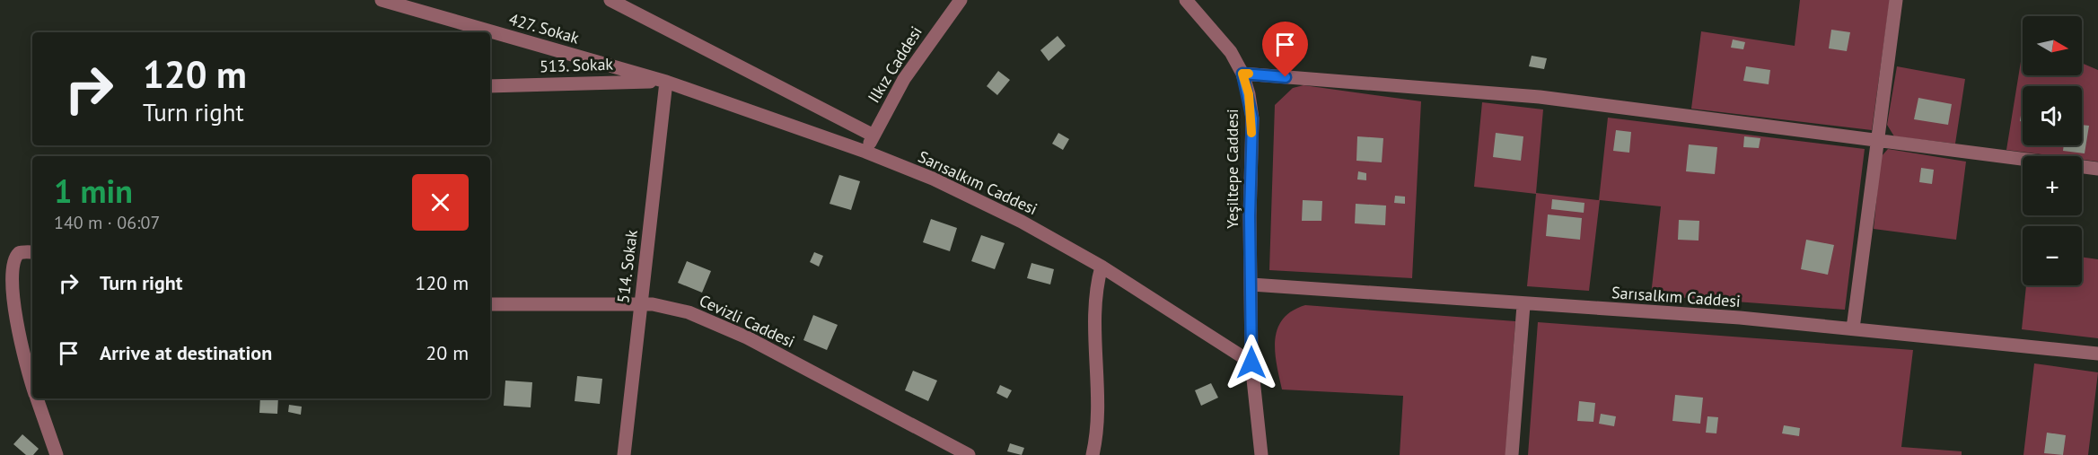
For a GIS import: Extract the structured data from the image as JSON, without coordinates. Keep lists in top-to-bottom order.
{
  "streets": {
    "street": [
      "427. Sokak",
      "Ilkız Caddesi",
      "513. Sokak",
      "Yeşiltepe Caddesi",
      "Sarısalkım Caddesi",
      "514. Sokak",
      "Cevizli Caddesi"
    ]
  },
  "crossings": [
    ["427. Sokak", "513. Sokak"],
    ["427. Sokak", "Sarısalkım Caddesi"],
    ["427. Sokak", "514. Sokak"],
    ["Ilkız Caddesi", "Sarısalkım Caddesi"],
    ["513. Sokak", "Sarısalkım Caddesi"],
    ["513. Sokak", "514. Sokak"],
    ["Yeşiltepe Caddesi", "Sarısalkım Caddesi"],
    ["Sarısalkım Caddesi", "514. Sokak"],
    ["514. Sokak", "Cevizli Caddesi"]
  ],
  "north": "right",
  "page": {
    "map_buttons": ["+", "−"],
    "turn": ["120 m", "Turn right"],
    "heading": ["1 min", "140 m · 06:07"],
    "list": [
      {
        "name": "Turn right",
        "value": "120 m"
      },
      {
        "name": "Arrive at destination",
        "value": "20 m"
      }
    ]
  }
}
